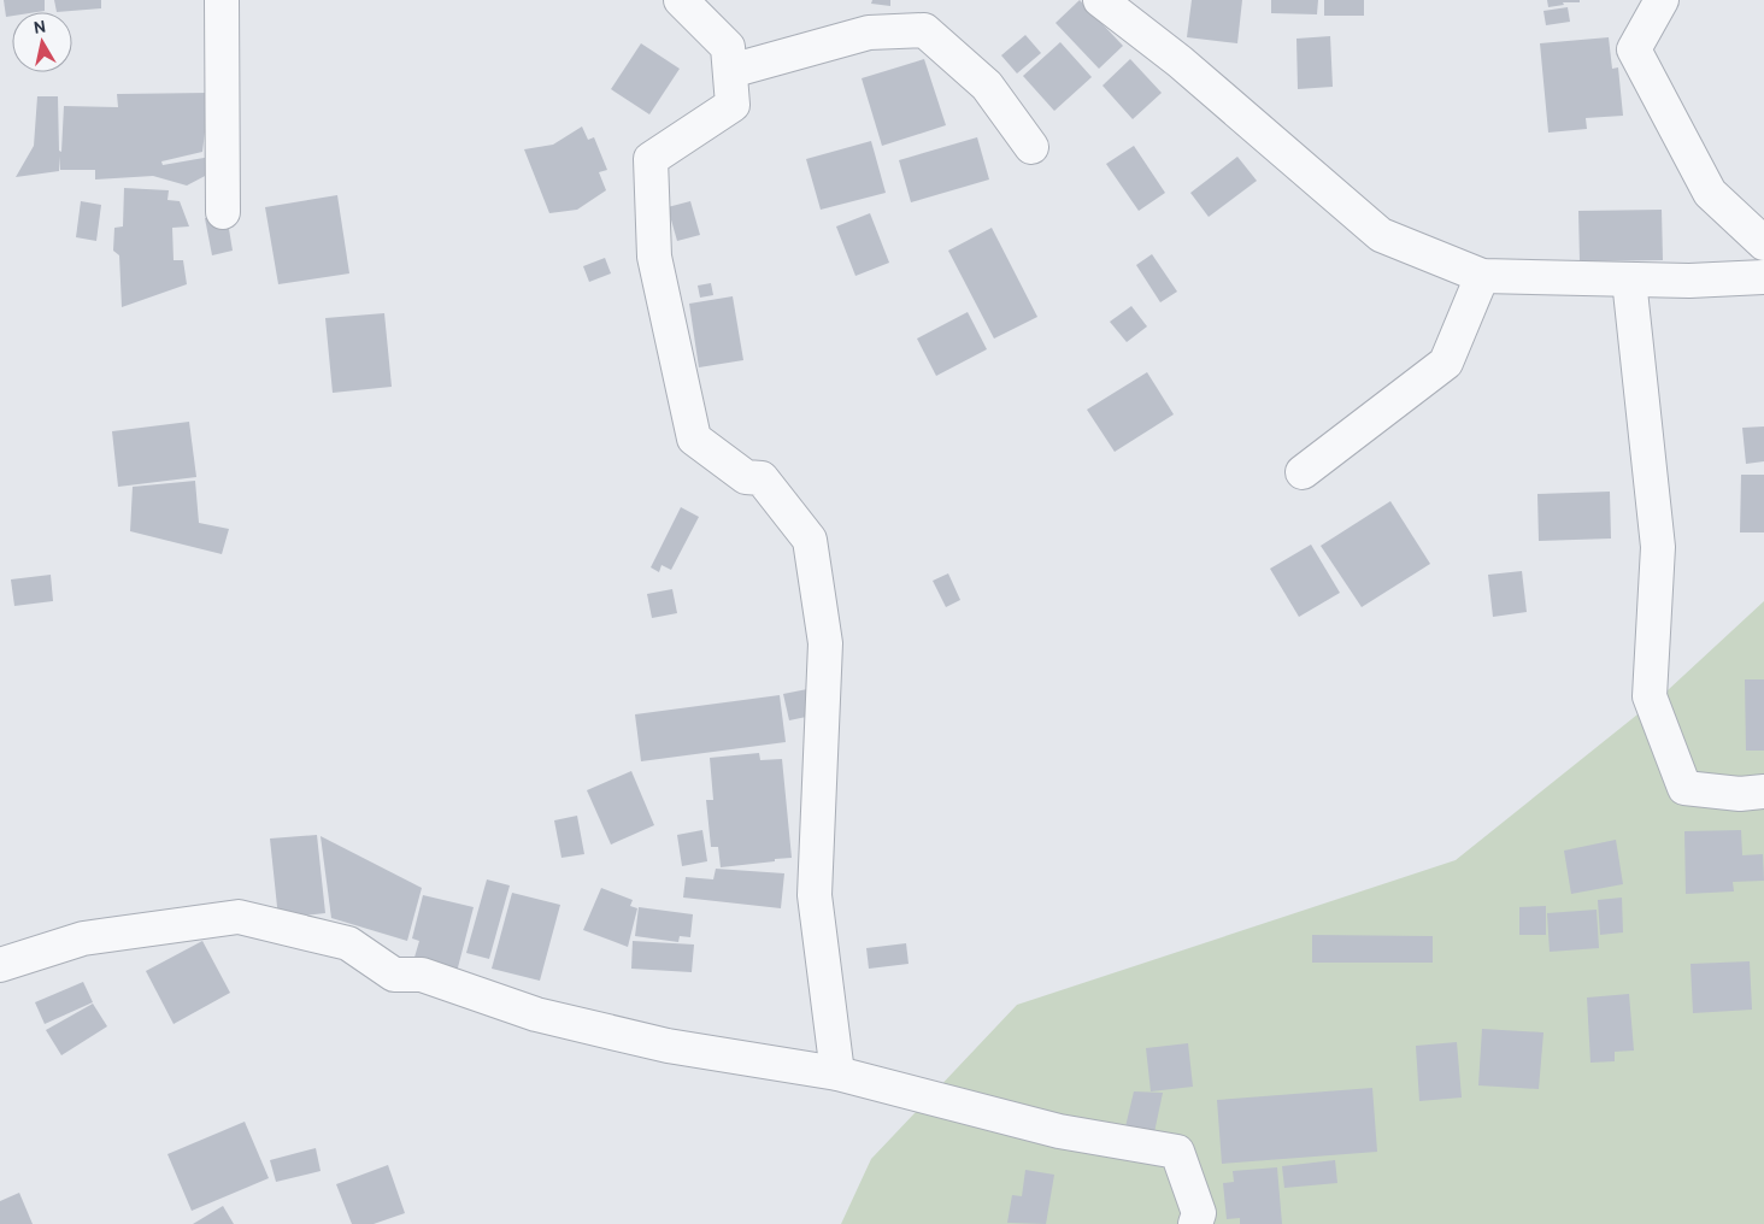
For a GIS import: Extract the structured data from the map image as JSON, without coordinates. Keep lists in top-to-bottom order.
{
  "north": "top"
}
